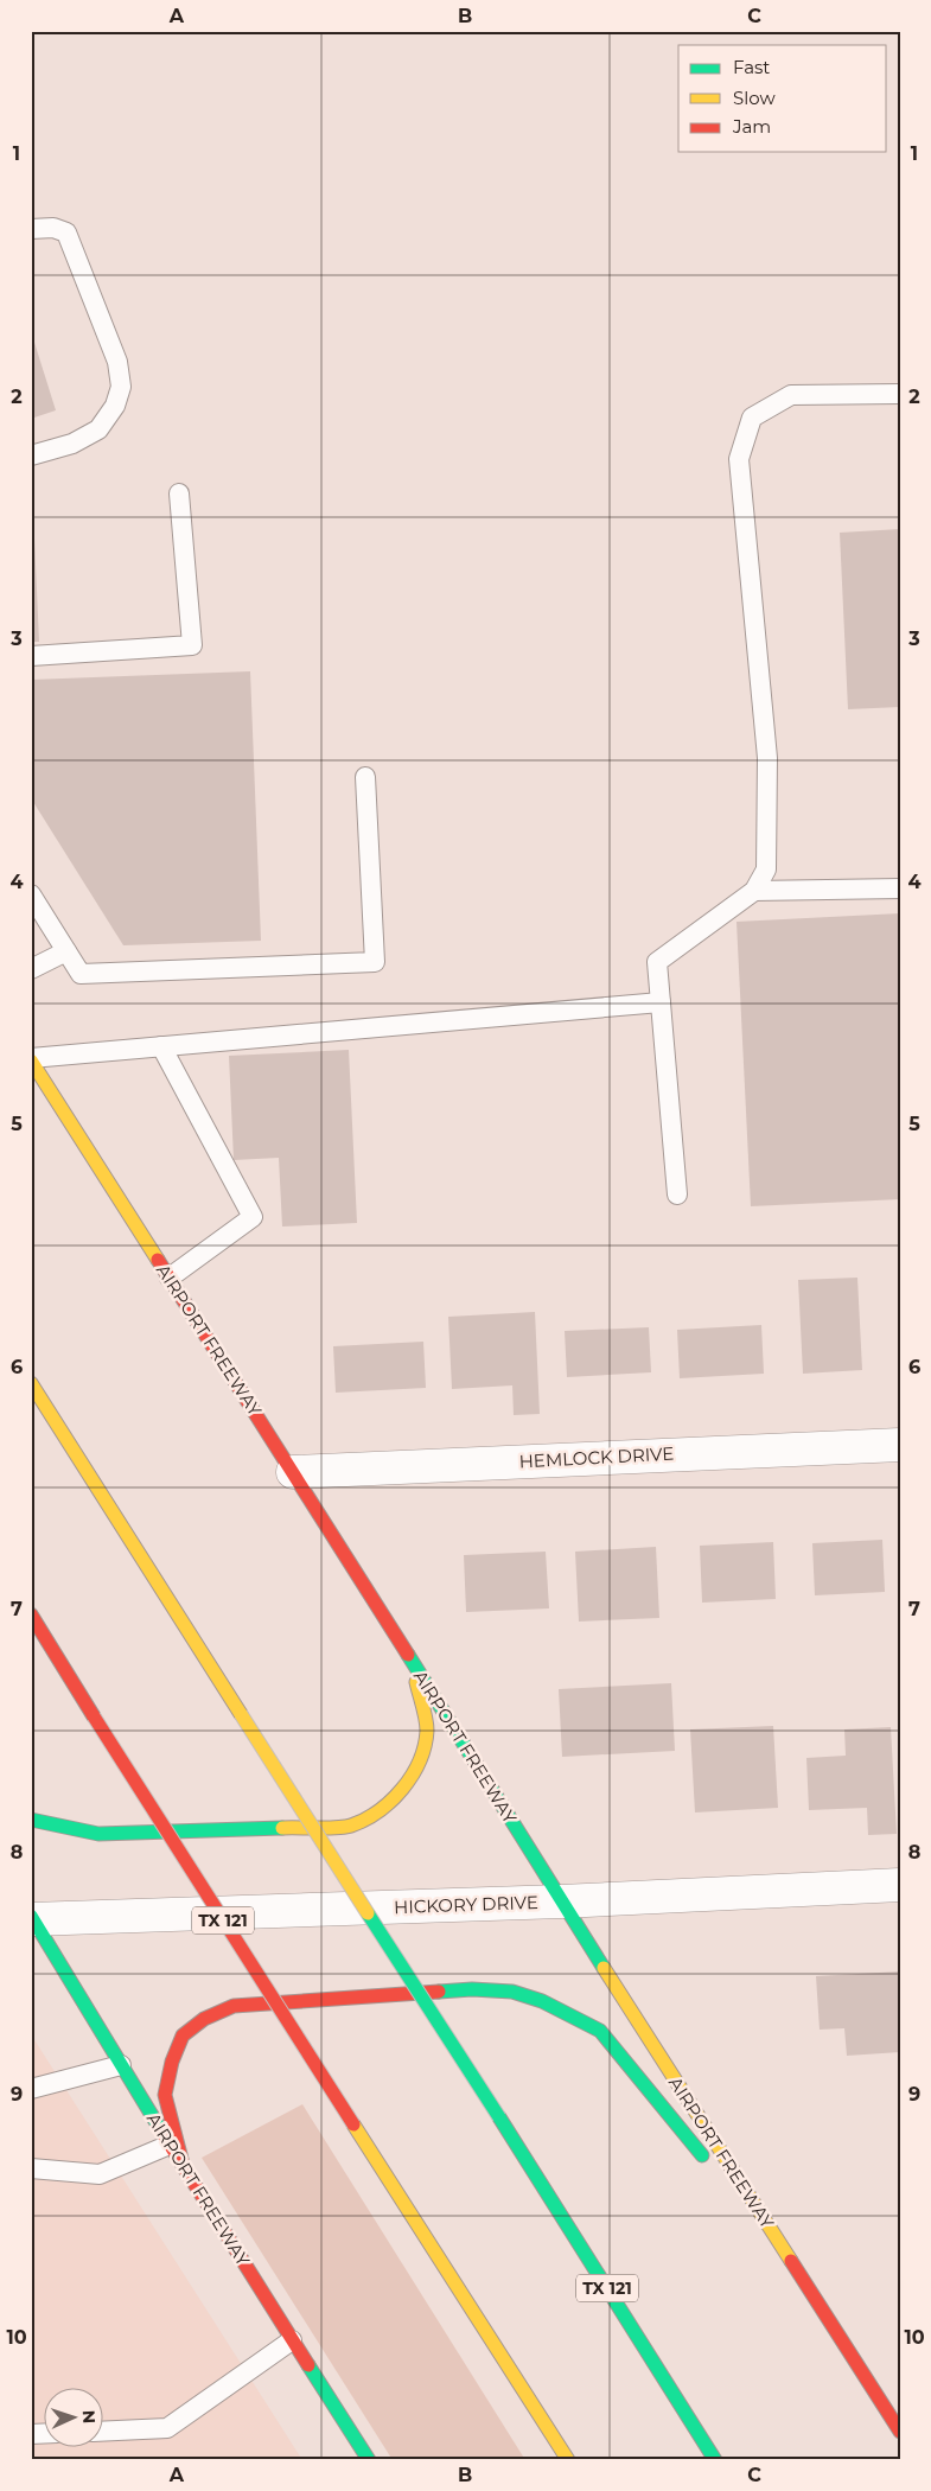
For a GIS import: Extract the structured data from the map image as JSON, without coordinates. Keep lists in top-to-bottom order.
{
  "streets": {
    "main road": ["AIRPORT FREEWAY", "TX 121"],
    "street": ["HEMLOCK DRIVE", "HICKORY DRIVE"]
  },
  "crossings": [
    ["AIRPORT FREEWAY", "HEMLOCK DRIVE"],
    ["AIRPORT FREEWAY", "HICKORY DRIVE"]
  ],
  "legend": ["Fast", "Slow", "Jam"],
  "north": "right",
  "grid": {
    "columns": ["A", "B", "C"],
    "rows": [
      "1",
      "2",
      "3",
      "4",
      "5",
      "6",
      "7",
      "8",
      "9",
      "10"
    ]
  }
}
